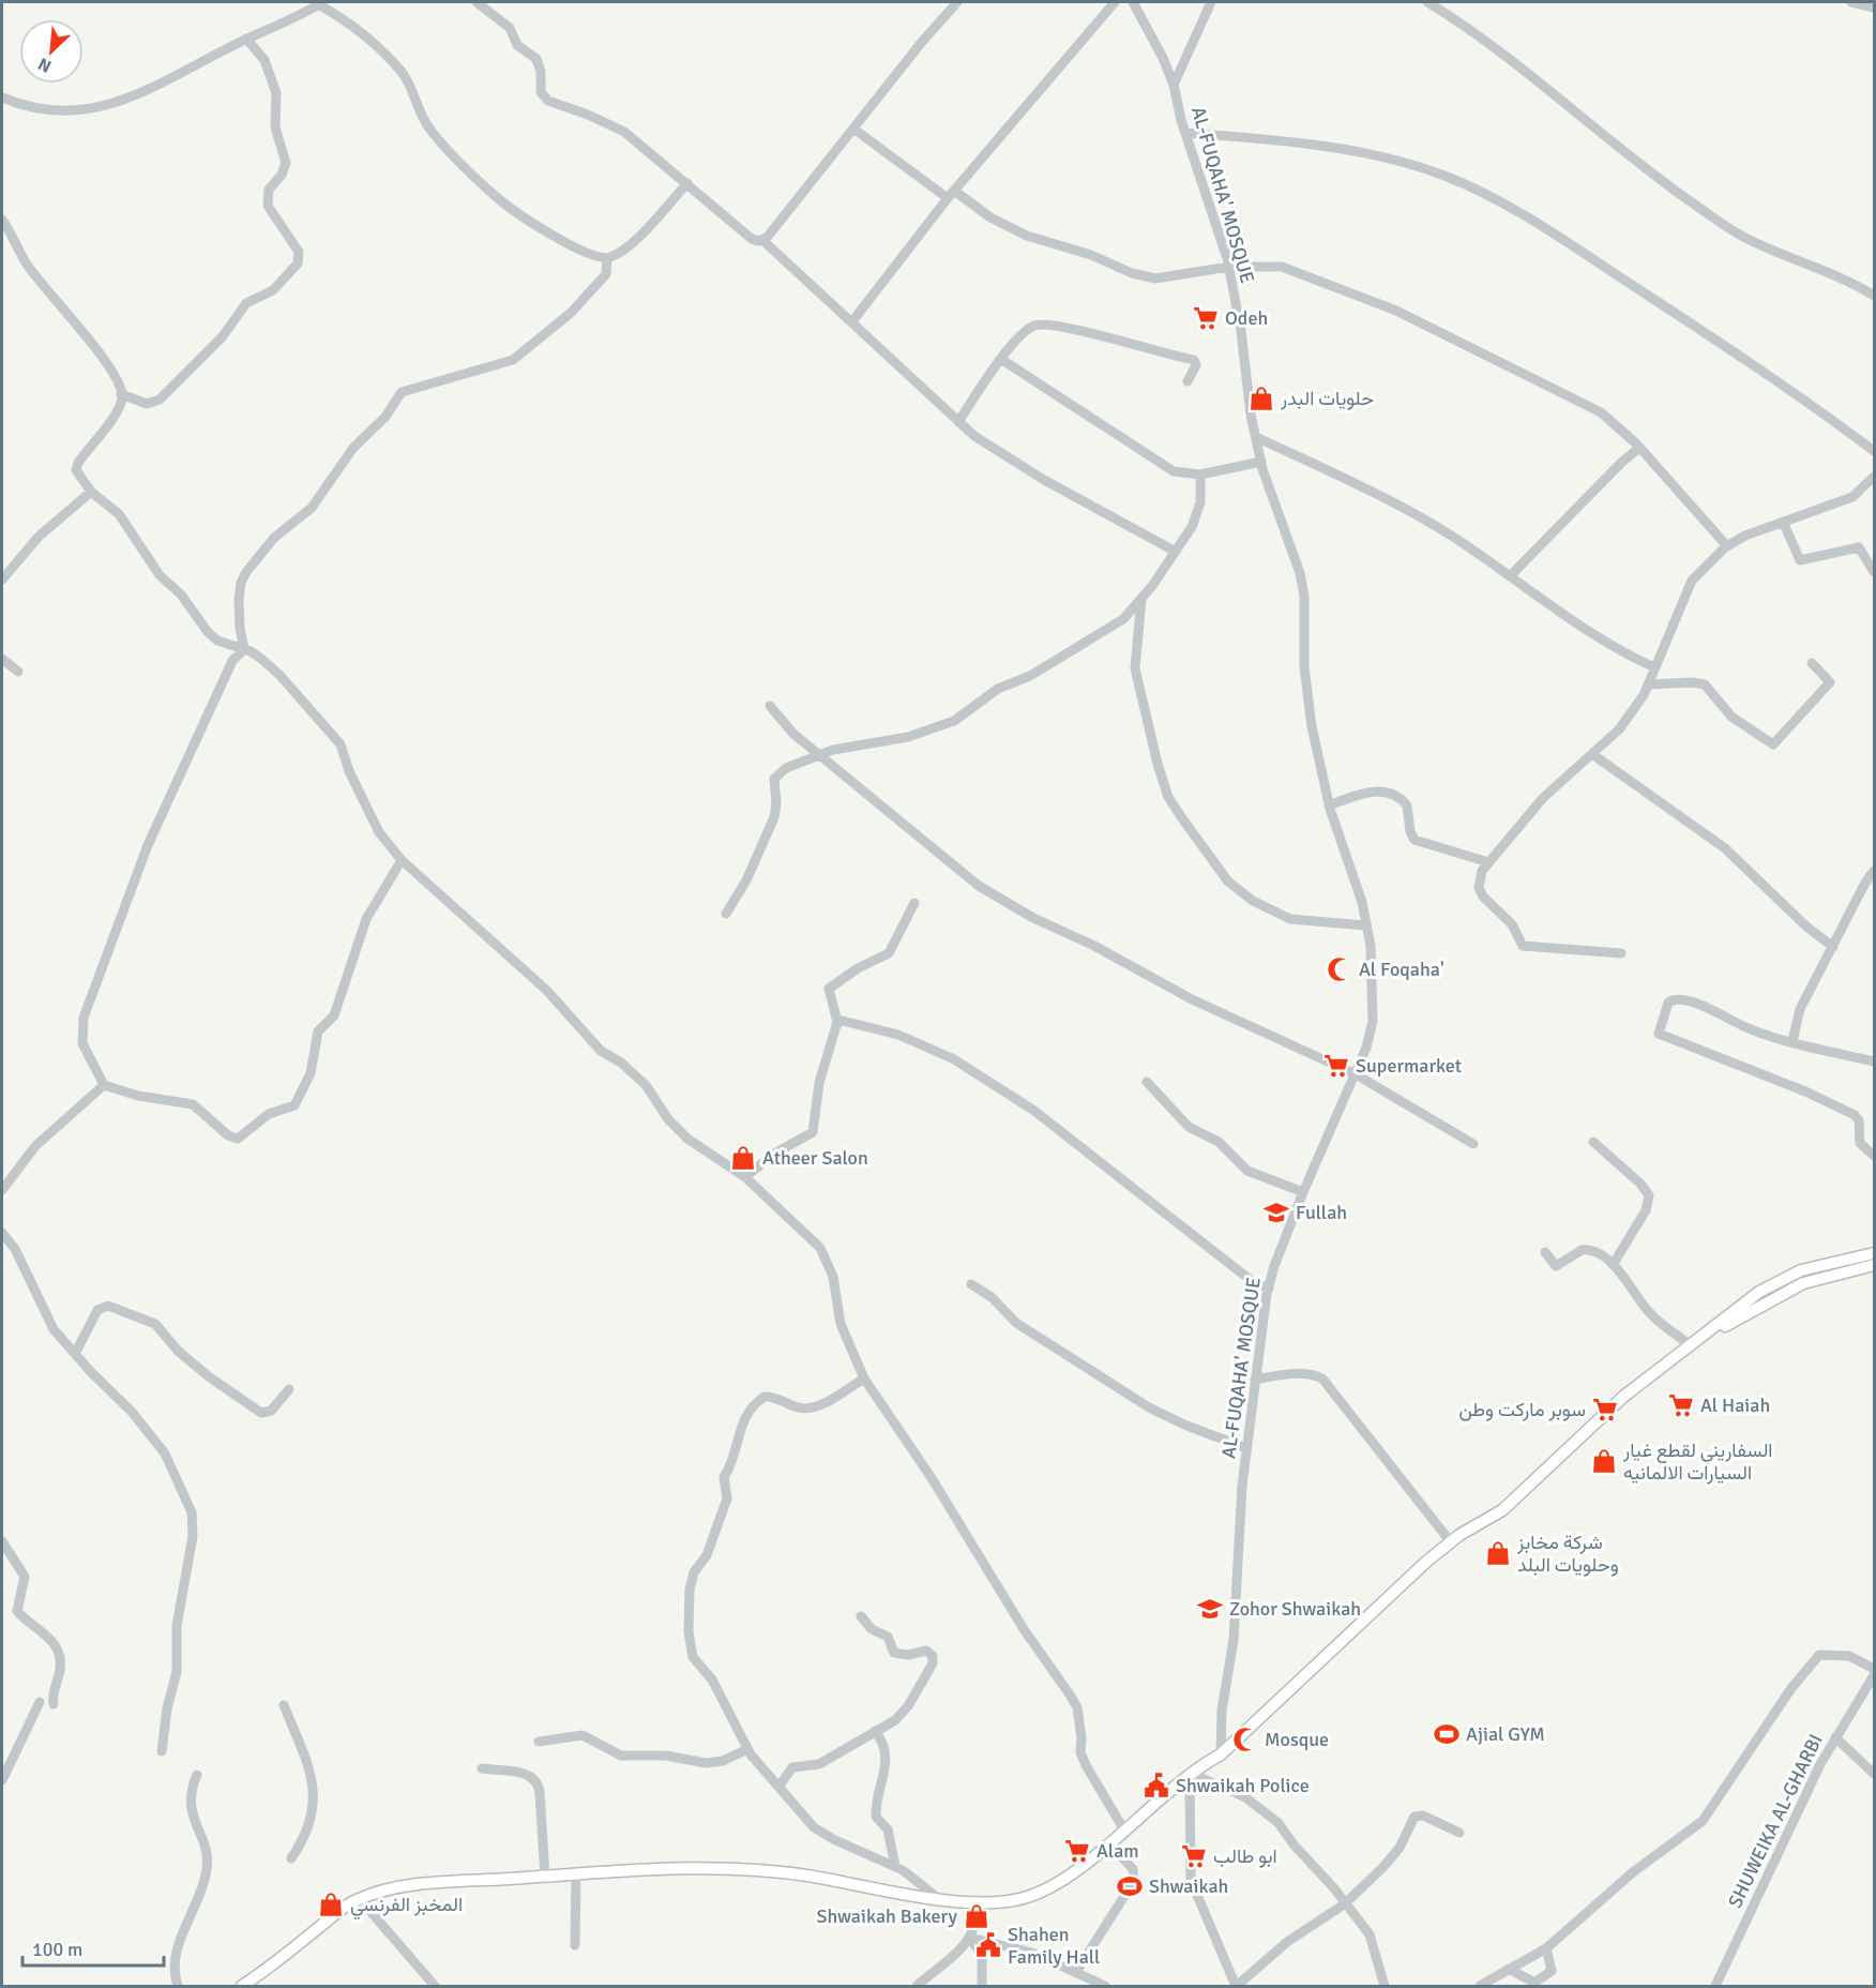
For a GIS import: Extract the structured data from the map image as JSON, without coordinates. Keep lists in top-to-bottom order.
{
  "streets": {
    "street": ["AL-FUQAHA' MOSQUE", "SHUWEIKA AL-GHARBI"]
  },
  "places": {
    "supermarket": [
      "Odeh",
      "Supermarket",
      "Al Haiah",
      "سوبر ماركت وطن",
      "Alam",
      "ابو طالب"
    ],
    "shop": [
      "حلويات البدر",
      "Atheer Salon",
      "السفاريني لقطع غيار السيارات الالمانيه",
      "شركة مخابز وحلويات البلد",
      "المخبز الفرنسي",
      "Shwaikah Bakery"
    ],
    "mosque": ["Al Foqaha'", "Mosque"],
    "school or university": ["Fullah", "Zohor Shwaikah"],
    "sports": ["Ajial GYM", "Shwaikah"],
    "public building": ["Shwaikah Police", "Shahen Family Hall"]
  },
  "scale_bar": "100 m",
  "north": "bottom left"
}
